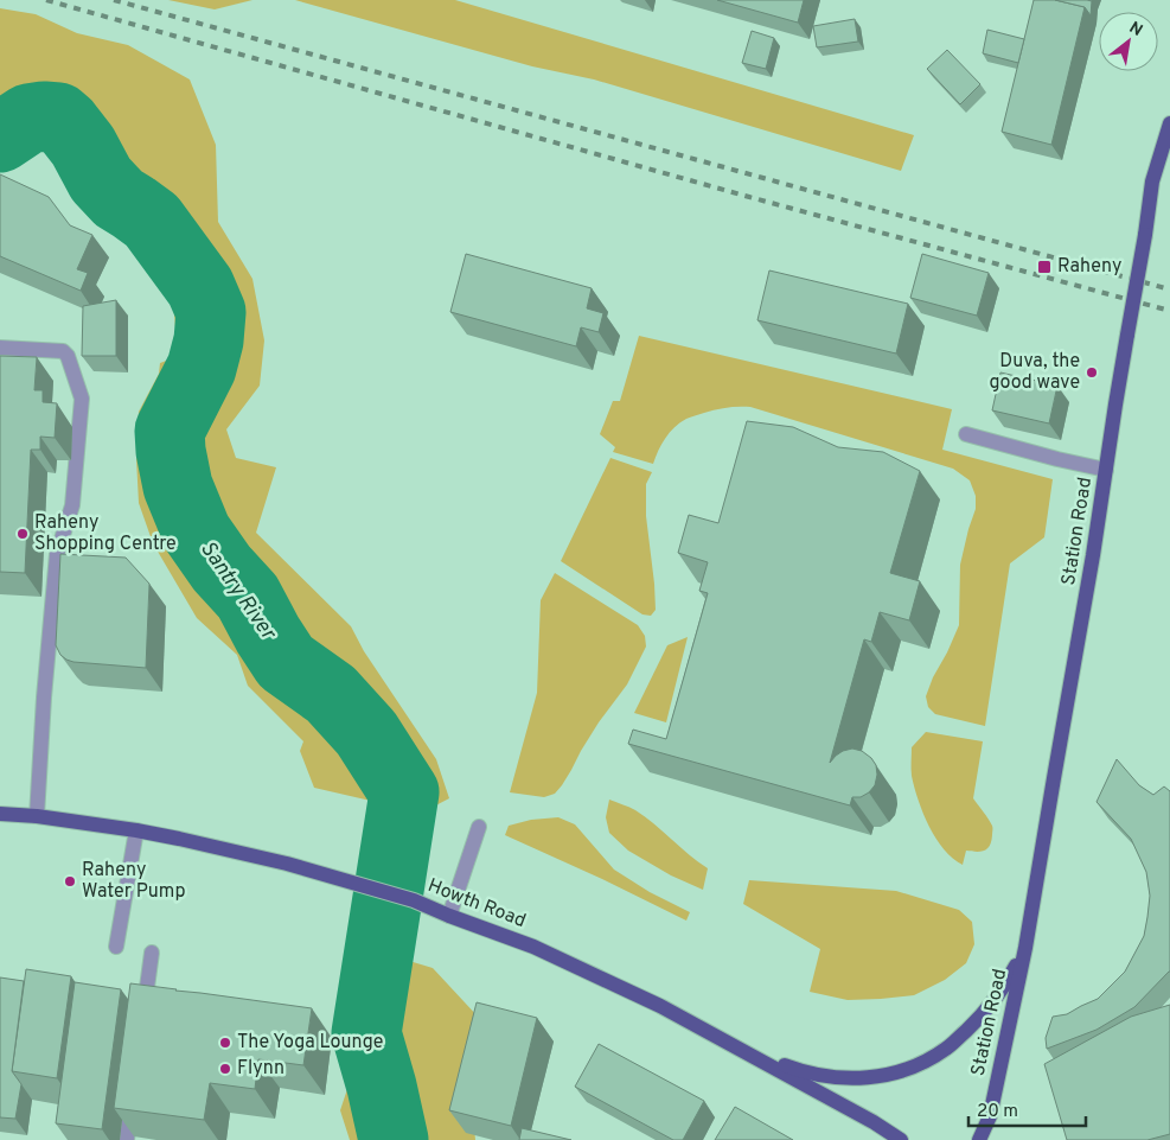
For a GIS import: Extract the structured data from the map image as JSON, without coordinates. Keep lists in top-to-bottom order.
{
  "streets": {
    "main road": ["Station Road", "Howth Road"]
  },
  "crossings": [
    ["Station Road", "Howth Road"]
  ],
  "water": ["Santry River"],
  "places": {
    "transit": ["Raheny"],
    "other": [
      "Duva, the good wave",
      "Raheny Shopping Centre",
      "Raheny Water Pump",
      "The Yoga Lounge",
      "Flynn"
    ]
  },
  "scale_bar": "20 m",
  "north": "top right"
}
